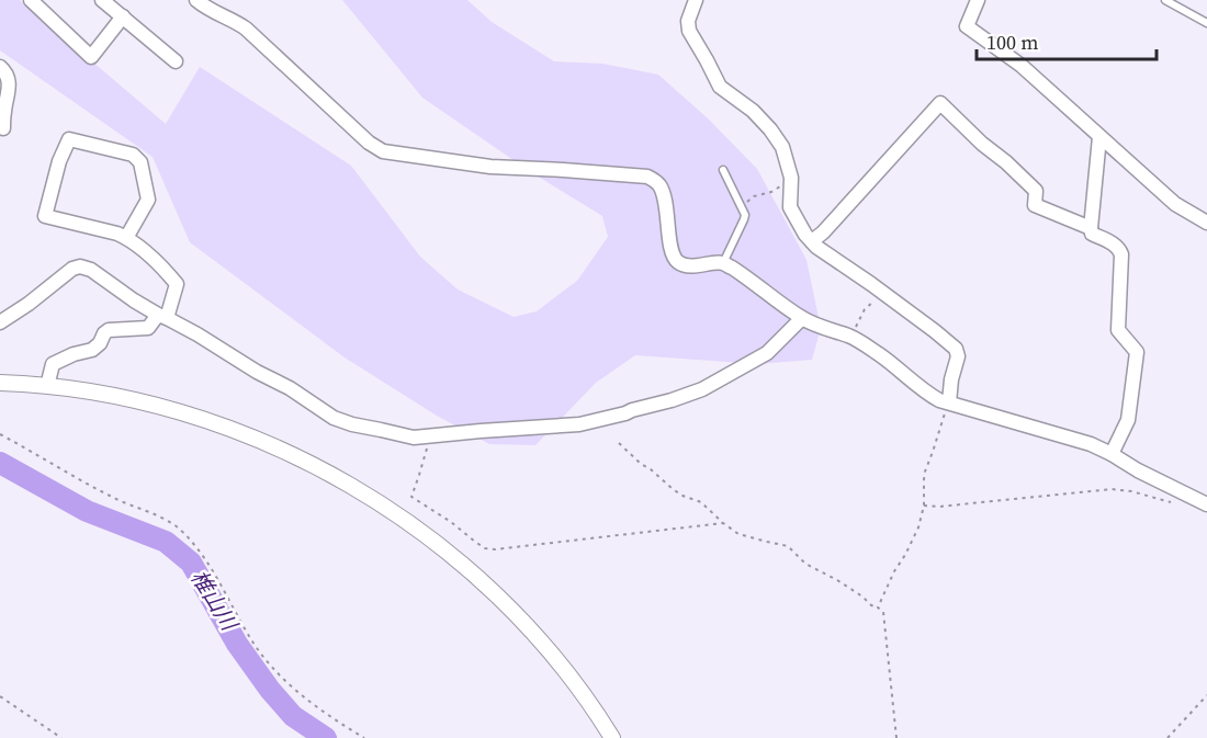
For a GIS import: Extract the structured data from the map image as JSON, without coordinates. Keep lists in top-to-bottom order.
{
  "water": ["椎山川"],
  "scale_bar": "100 m"
}
